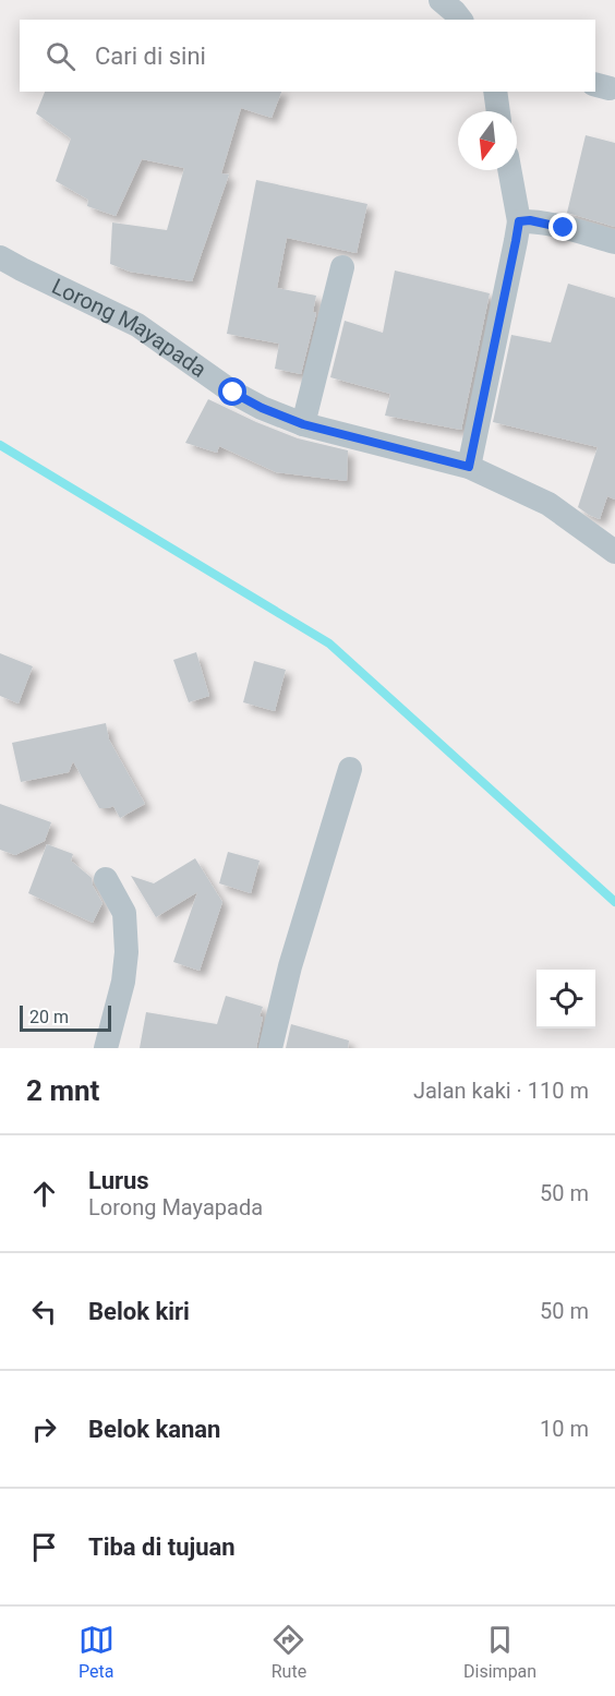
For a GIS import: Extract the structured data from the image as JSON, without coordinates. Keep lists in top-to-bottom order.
{
  "streets": {
    "street": ["Lorong Mayapada"]
  },
  "scale_bar": "20 m",
  "north": "bottom",
  "page": {
    "search": "Cari di sini",
    "scale": "20 m",
    "heading": ["2 mnt", "Jalan kaki · 110 m"],
    "list": [
      ["Lurus", "Lorong Mayapada", "50 m"],
      ["Belok kiri", "50 m"],
      ["Belok kanan", "10 m"],
      "Tiba di tujuan"
    ],
    "nav": ["Peta", "Rute", "Disimpan"]
  }
}
